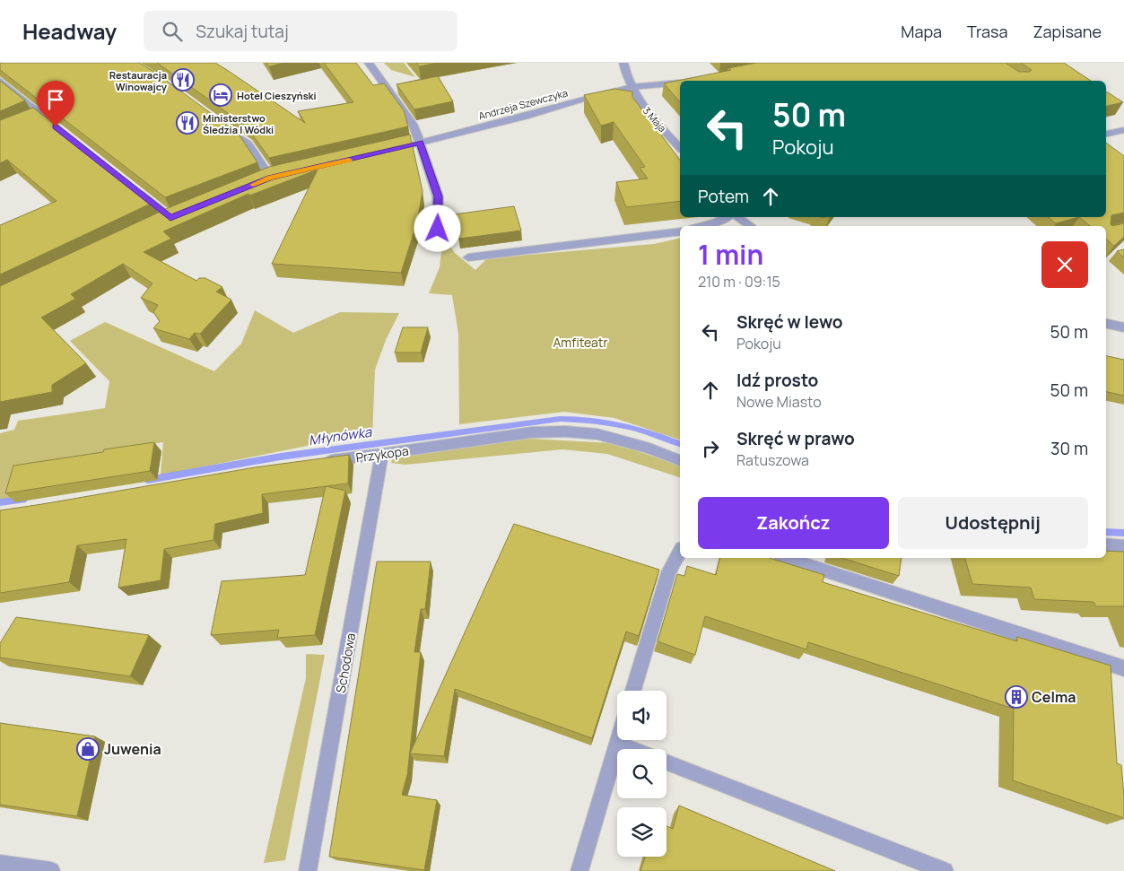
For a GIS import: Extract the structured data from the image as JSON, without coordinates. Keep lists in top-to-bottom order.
{
  "streets": {
    "street": [
      "Andrzeja Szewczyka",
      "3 Maja",
      "Przykopa",
      "Schodowa"
    ]
  },
  "crossings": [
    ["Andrzeja Szewczyka", "3 Maja"],
    ["Przykopa", "Schodowa"]
  ],
  "water": ["Młynówka"],
  "parks": ["Amfiteatr"],
  "places": {
    "restaurant": ["Restauracja Winowajcy", "Ministerstwo Śledzia I Wódki"],
    "hotel": ["Hotel Cieszyński"],
    "building": ["Celma"],
    "shop": ["Juwenia"]
  },
  "page": {
    "header": "Headway",
    "search": "Szukaj tutaj",
    "nav": ["Mapa", "Trasa", "Zapisane"],
    "turn": ["50 m", "Pokoju"],
    "then": "Potem",
    "heading": ["1 min", "210 m · 09:15"],
    "list": [
      {
        "name": "Skręć w lewo",
        "note": "Pokoju",
        "value": "50 m"
      },
      {
        "name": "Idź prosto",
        "note": "Nowe Miasto",
        "value": "50 m"
      },
      {
        "name": "Skręć w prawo",
        "note": "Ratuszowa",
        "value": "30 m"
      }
    ],
    "buttons": ["Zakończ", "Udostępnij"]
  }
}
